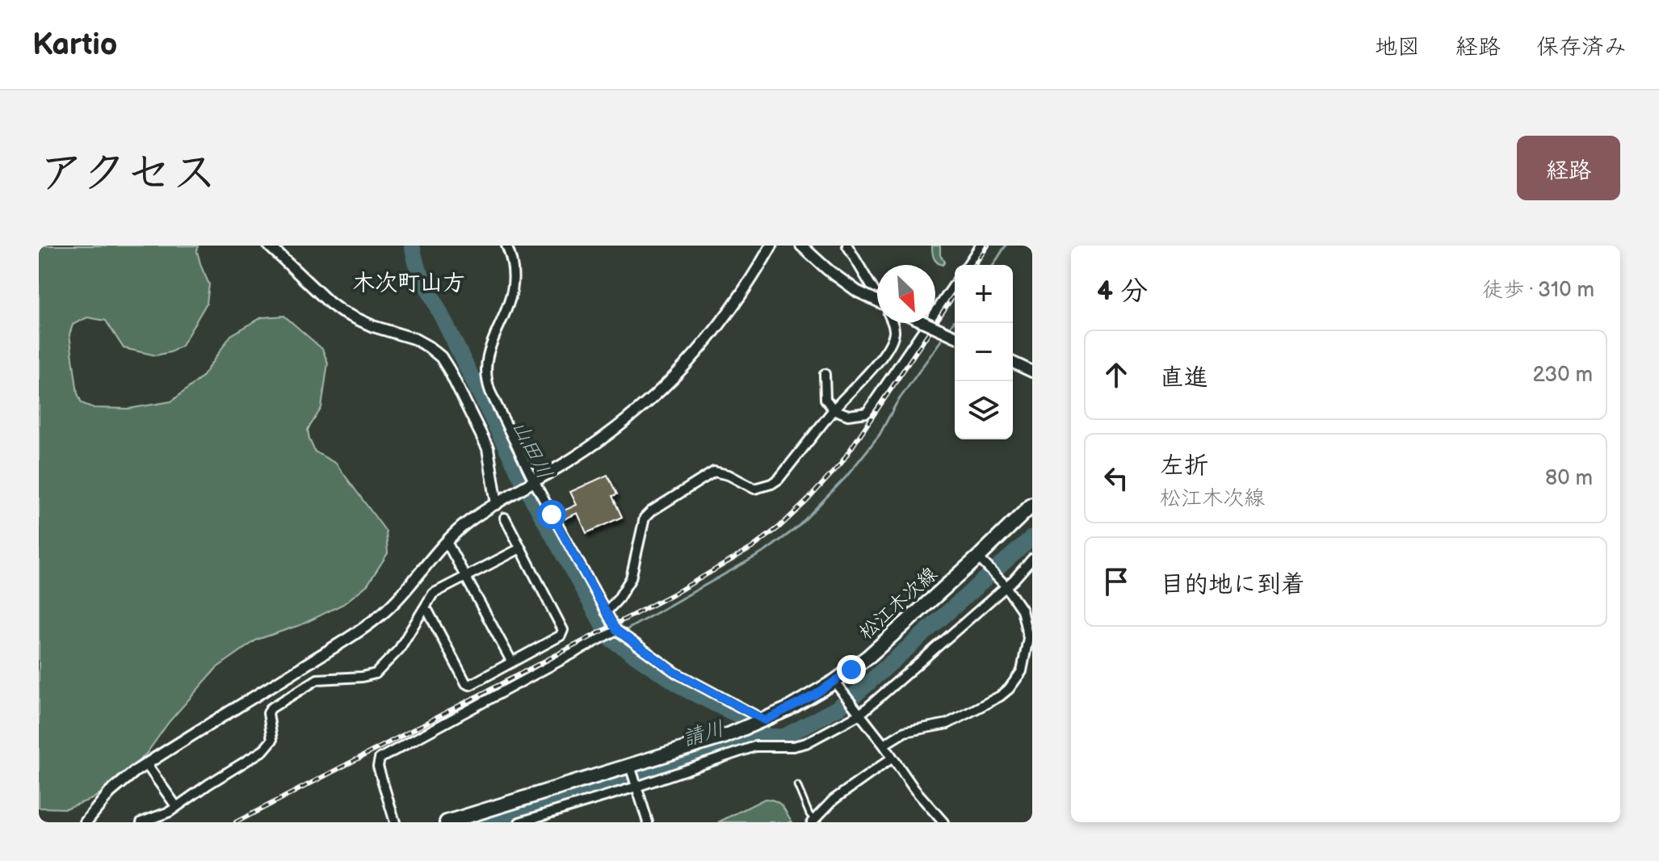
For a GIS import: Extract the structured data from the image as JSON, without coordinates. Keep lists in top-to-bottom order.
{
  "streets": {
    "main road": ["松江木次線"]
  },
  "districts": ["木次町山方"],
  "water": ["山田川", "請川"],
  "north": "bottom right",
  "page": {
    "header": "Kartio",
    "nav": ["地図", "経路", "保存済み"],
    "title": "アクセス",
    "buttons": "経路",
    "heading": ["4 分", "徒歩 · 310 m"],
    "map_buttons": ["+", "−"],
    "list": [
      ["直進", "230 m"],
      ["左折", "松江木次線", "80 m"],
      "目的地に到着"
    ]
  }
}
